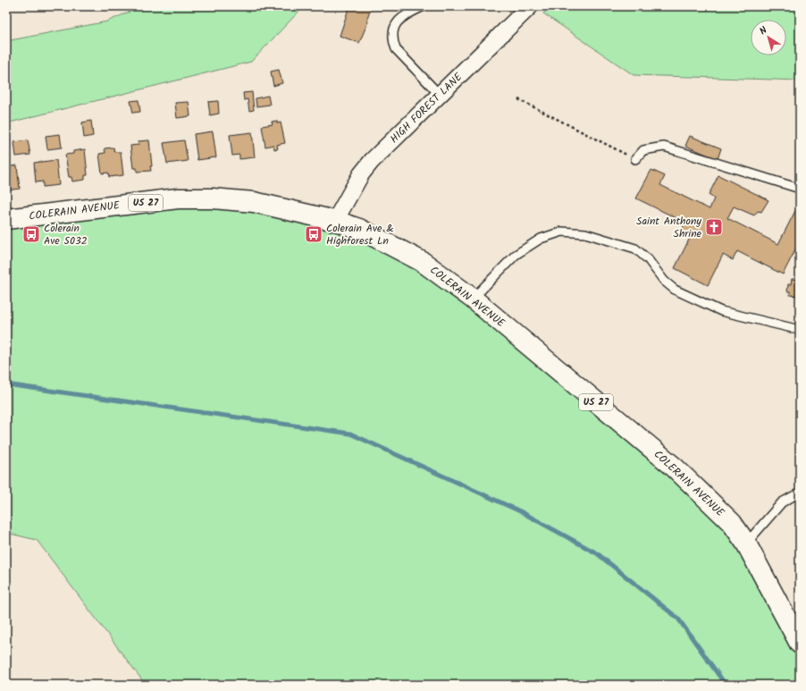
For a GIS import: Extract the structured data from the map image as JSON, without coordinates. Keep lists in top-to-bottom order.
{
  "streets": {
    "main road": ["US 27", "COLERAIN AVENUE"],
    "street": ["HIGH FOREST LANE"]
  },
  "crossings": [
    ["HIGH FOREST LANE", "COLERAIN AVENUE"]
  ],
  "places": {
    "church": ["Saint Anthony Shrine"],
    "bus stop": ["Colerain Ave 5032", "Colerain Ave & Highforest Ln"]
  },
  "north": "top left"
}
